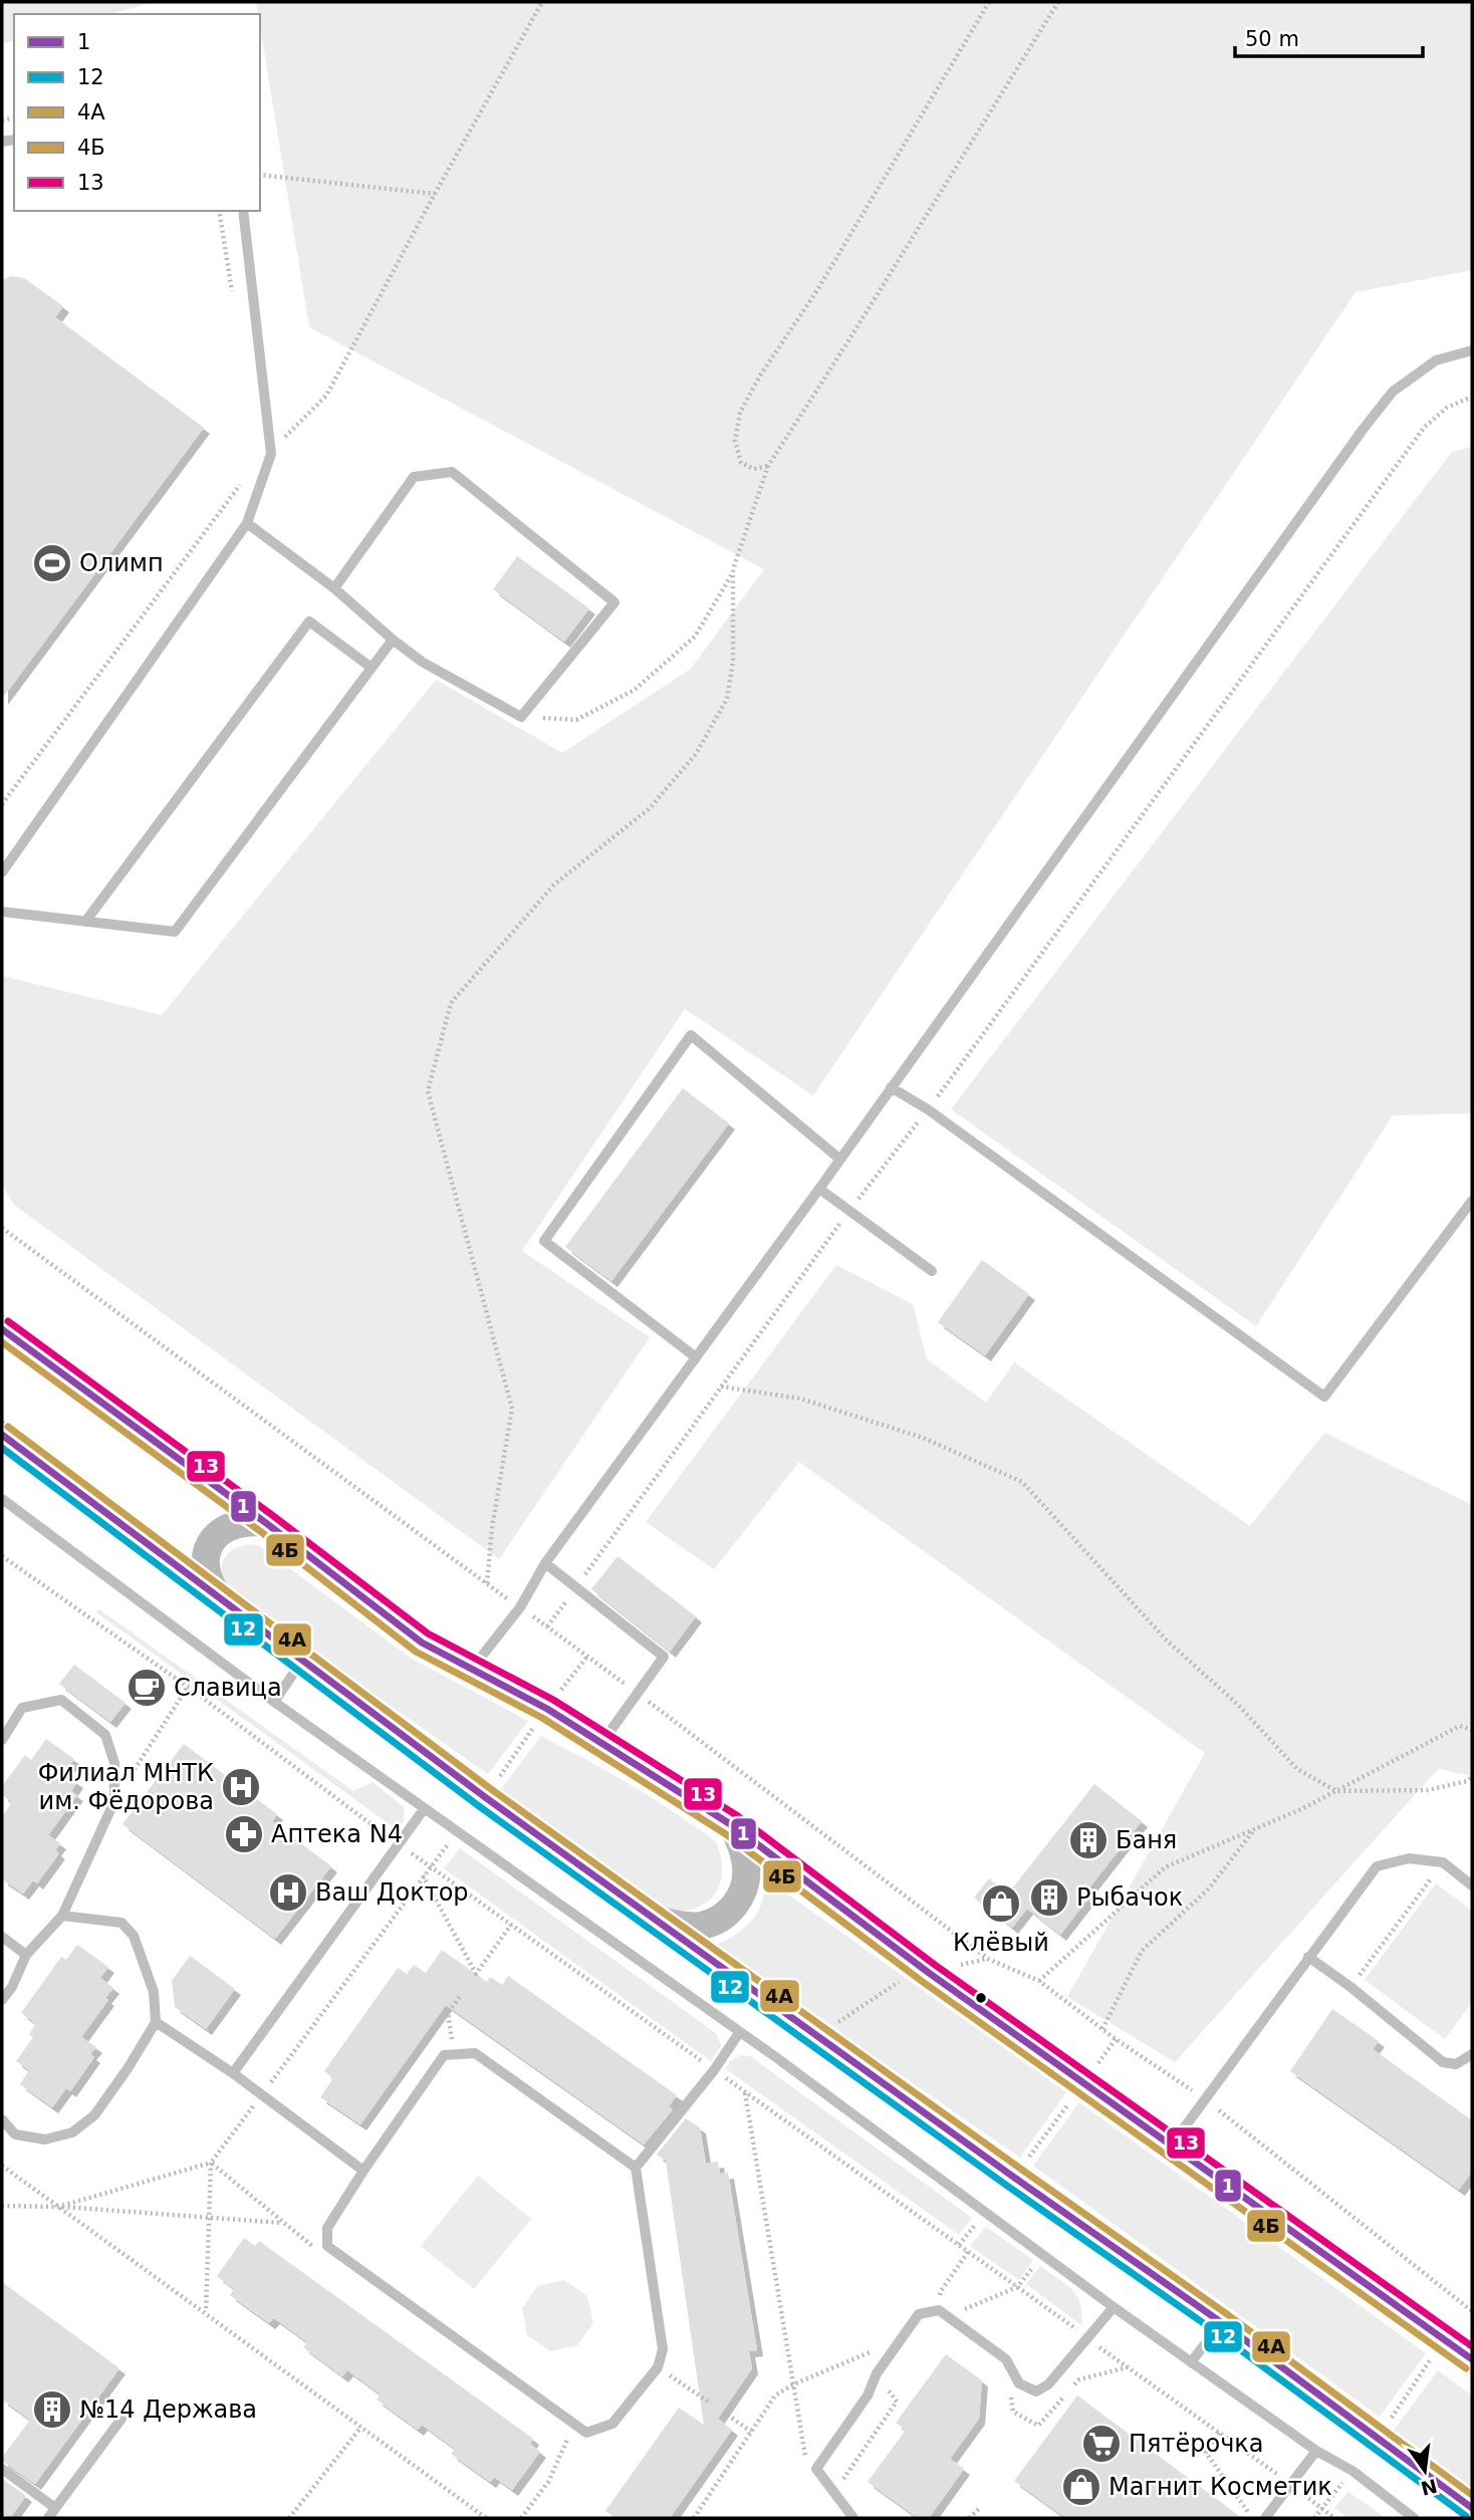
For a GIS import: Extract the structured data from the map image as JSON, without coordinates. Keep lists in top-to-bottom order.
{
  "places": {
    "sports": ["Олимп"],
    "cafe": ["Славица"],
    "hospital": ["Филиал МНТК им. Фёдорова", "Ваш Доктор"],
    "pharmacy": ["Аптека N4"],
    "building": ["Баня", "Рыбачок", "№14 Держава"],
    "shop": ["Клёвый", "Магнит Косметик"],
    "supermarket": ["Пятёрочка"]
  },
  "lines": [
    "transit line 13",
    "transit line 1",
    "transit line 4Б",
    "transit line 4А",
    "transit line 12"
  ],
  "legend": [
    "1",
    "12",
    "4А",
    "4Б",
    "13"
  ],
  "scale_bar": "50 m",
  "north": "bottom"
}
